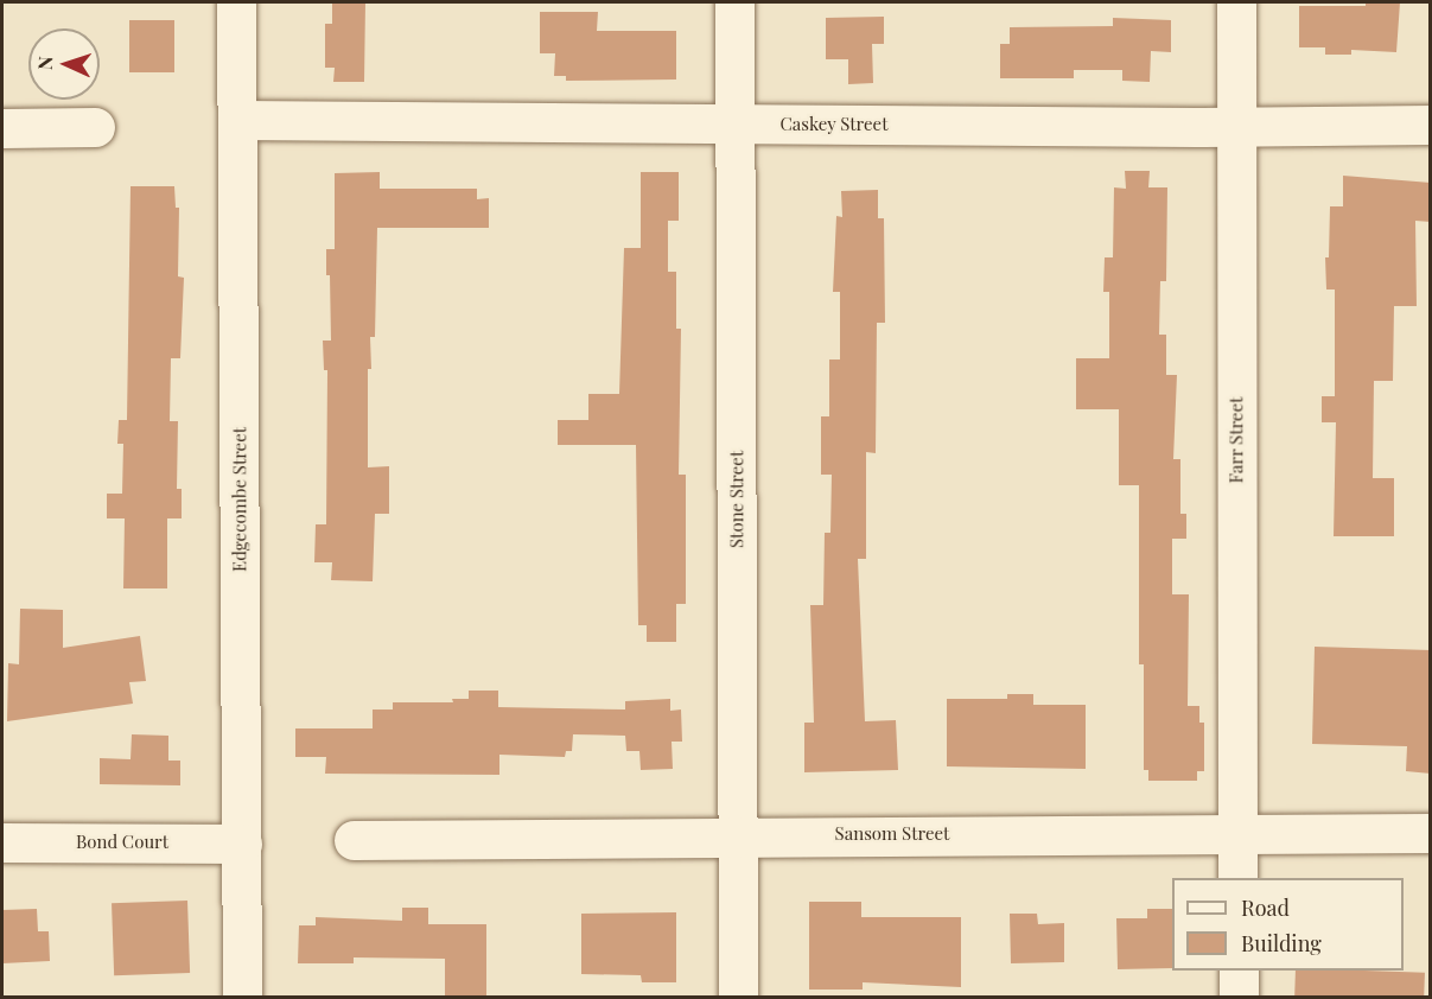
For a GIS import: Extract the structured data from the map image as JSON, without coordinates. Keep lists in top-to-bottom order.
{
  "streets": {
    "street": [
      "Caskey Street",
      "Farr Street",
      "Edgecombe Street",
      "Stone Street",
      "Sansom Street",
      "Bond Court"
    ]
  },
  "crossings": [
    ["Caskey Street", "Farr Street"],
    ["Caskey Street", "Edgecombe Street"],
    ["Caskey Street", "Stone Street"],
    ["Farr Street", "Sansom Street"],
    ["Edgecombe Street", "Bond Court"],
    ["Stone Street", "Sansom Street"]
  ],
  "legend": ["Road", "Building"],
  "north": "left"
}
